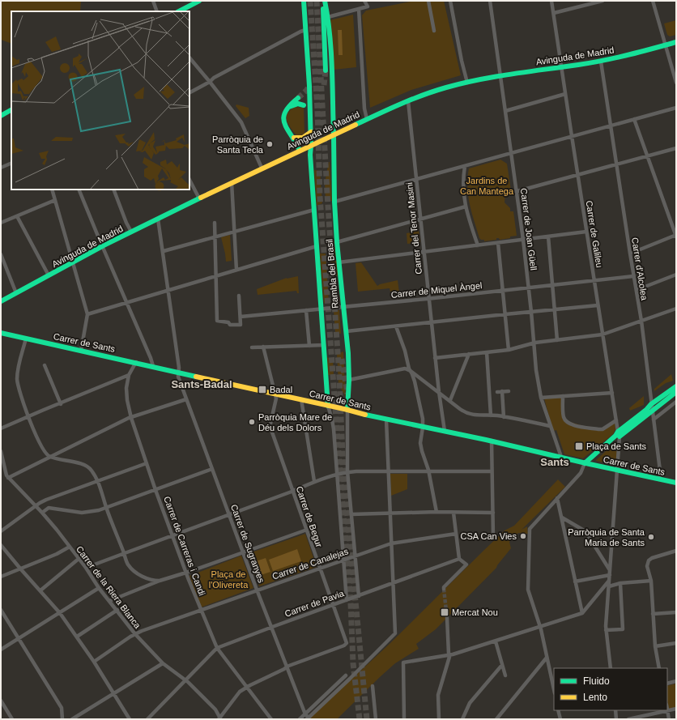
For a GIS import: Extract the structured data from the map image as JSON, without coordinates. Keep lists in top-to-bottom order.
{
  "streets": {
    "street": [
      "Avinguda de Madrid",
      "Carrer del Tenor Masini",
      "Carrer de Joan Güell",
      "Carrer de Galileu",
      "Carrer d'Alcolea",
      "Rambla del Brasil",
      "Carrer de Miquel Àngel",
      "Carrer de Sants",
      "Carrer de Begur",
      "Carrer de Sugranyes",
      "Carrer de Carreras i Candi",
      "Carrer de Canalejas",
      "Carrer de la Riera Blanca",
      "Carrer de Pavia"
    ]
  },
  "crossings": [
    ["Avinguda de Madrid", "Carrer del Tenor Masini"],
    ["Avinguda de Madrid", "Carrer de Joan Güell"],
    ["Avinguda de Madrid", "Carrer de Galileu"],
    ["Avinguda de Madrid", "Carrer d'Alcolea"],
    ["Avinguda de Madrid", "Rambla del Brasil"],
    ["Avinguda de Madrid", "Carrer de Sugranyes"],
    ["Carrer del Tenor Masini", "Carrer de Miquel Àngel"],
    ["Carrer del Tenor Masini", "Carrer de Sants"],
    ["Carrer de Joan Güell", "Carrer de Miquel Àngel"],
    ["Carrer de Joan Güell", "Carrer de Sants"],
    ["Carrer de Galileu", "Carrer de Miquel Àngel"],
    ["Carrer de Galileu", "Carrer de Sants"],
    ["Carrer d'Alcolea", "Carrer de Miquel Àngel"],
    ["Carrer d'Alcolea", "Carrer de Sants"],
    ["Rambla del Brasil", "Carrer de Miquel Àngel"],
    ["Rambla del Brasil", "Carrer de Sants"],
    ["Carrer de Sants", "Carrer de Begur"],
    ["Carrer de Sants", "Carrer de Sugranyes"],
    ["Carrer de Sants", "Carrer de Carreras i Candi"],
    ["Carrer de Begur", "Carrer de Sugranyes"],
    ["Carrer de Begur", "Carrer de Canalejas"],
    ["Carrer de Begur", "Carrer de Pavia"],
    ["Carrer de Sugranyes", "Carrer de Canalejas"],
    ["Carrer de Sugranyes", "Carrer de Pavia"],
    ["Carrer de Carreras i Candi", "Carrer de Canalejas"],
    ["Carrer de Carreras i Candi", "Carrer de Pavia"],
    ["Carrer de Canalejas", "Carrer de la Riera Blanca"],
    ["Carrer de la Riera Blanca", "Carrer de Pavia"]
  ],
  "districts": ["Sants-Badal", "Sants"],
  "parks": ["Jardins de Can Mantega", "Plaça de l'Olivereta"],
  "places": {
    "other": [
      "Parròquia de Santa Tecla",
      "Parròquia Mare de Déu dels Dolors",
      "CSA Can Vies",
      "Parròquia de Santa Maria de Sants"
    ],
    "transit": ["Badal", "Plaça de Sants", "Mercat Nou"]
  },
  "legend": ["Fluido", "Lento"]
}
